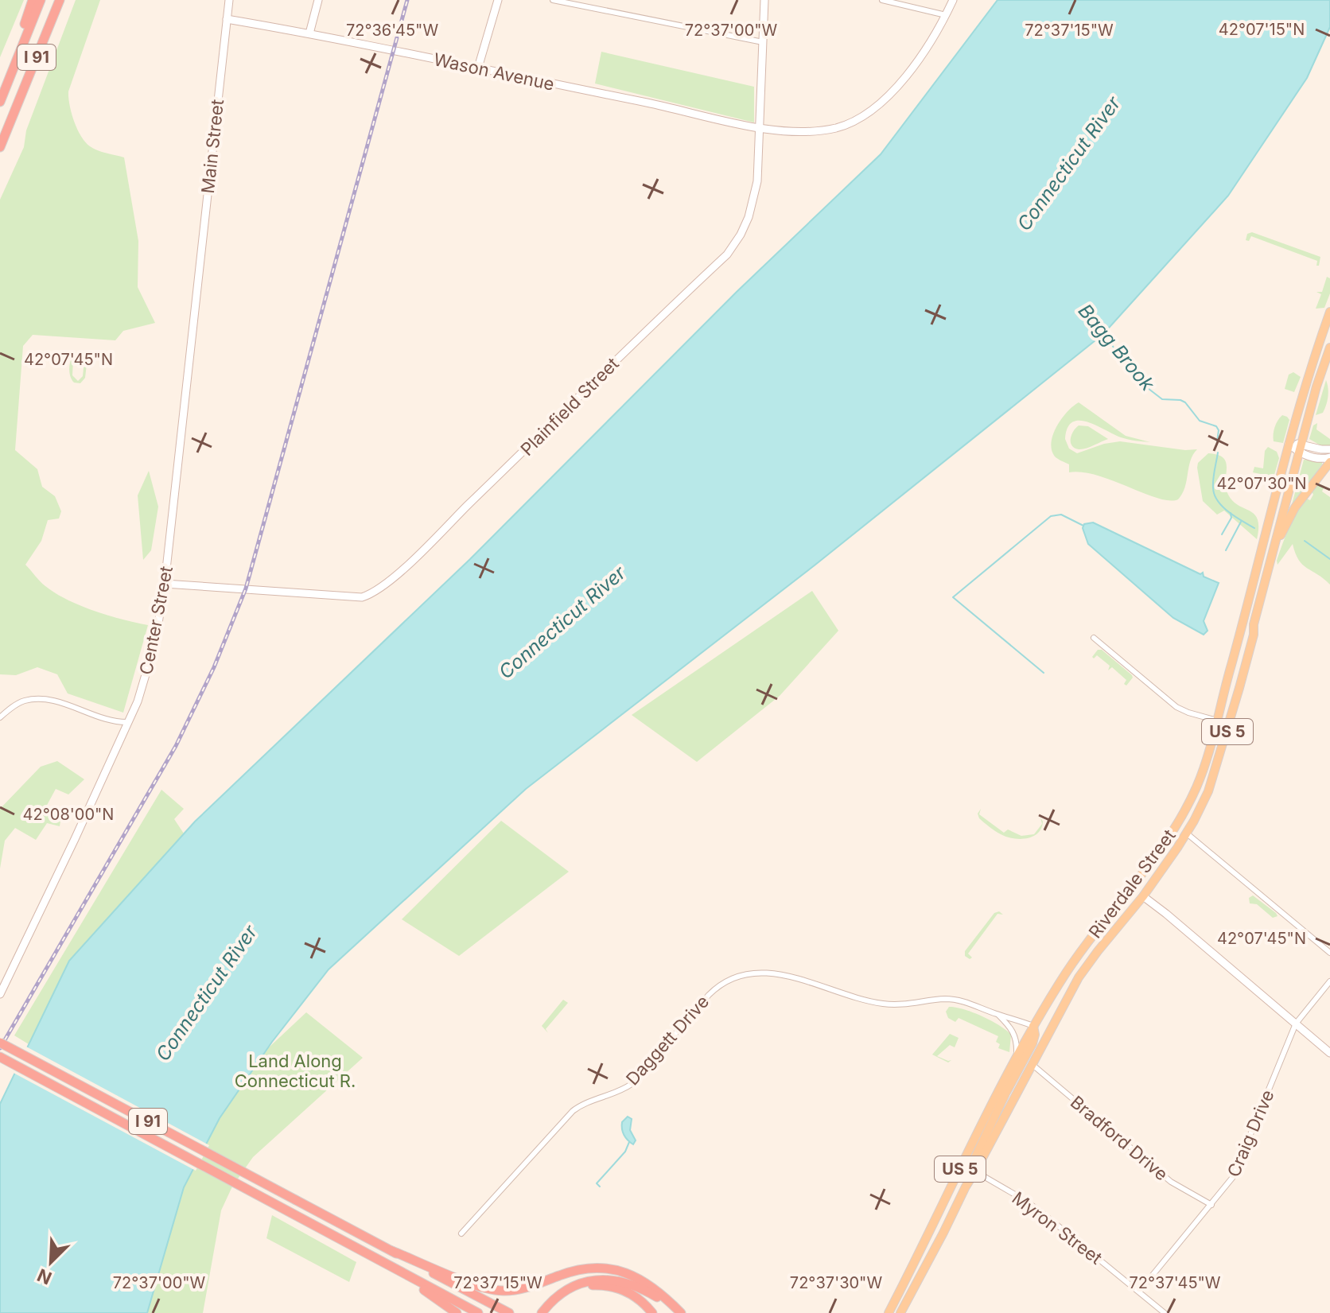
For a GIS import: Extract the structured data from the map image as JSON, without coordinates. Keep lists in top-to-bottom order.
{
  "streets": {
    "highway": ["I 91"],
    "main road": ["US 5", "Riverdale Street"],
    "street": [
      "Wason Avenue",
      "Main Street",
      "Plainfield Street",
      "Center Street",
      "Daggett Drive",
      "Craig Drive",
      "Bradford Drive",
      "Myron Street"
    ]
  },
  "crossings": [
    ["Wason Avenue", "Main Street"],
    ["Wason Avenue", "Plainfield Street"],
    ["Main Street", "Center Street"],
    ["Plainfield Street", "Center Street"],
    ["Riverdale Street", "Daggett Drive"],
    ["Riverdale Street", "Bradford Drive"],
    ["Riverdale Street", "Myron Street"],
    ["Craig Drive", "Bradford Drive"],
    ["Craig Drive", "Myron Street"]
  ],
  "water": ["Connecticut River", "Bagg Brook"],
  "parks": ["Land Along Connecticut R."],
  "north": "bottom left",
  "coordinates": [
    "42°07'15\"N",
    "72°37'00\"W",
    "72°37'15\"W",
    "72°36'45\"W",
    "42°07'45\"N",
    "42°07'30\"N",
    "42°08'00\"N",
    "72°37'30\"W",
    "72°37'45\"W"
  ]
}
